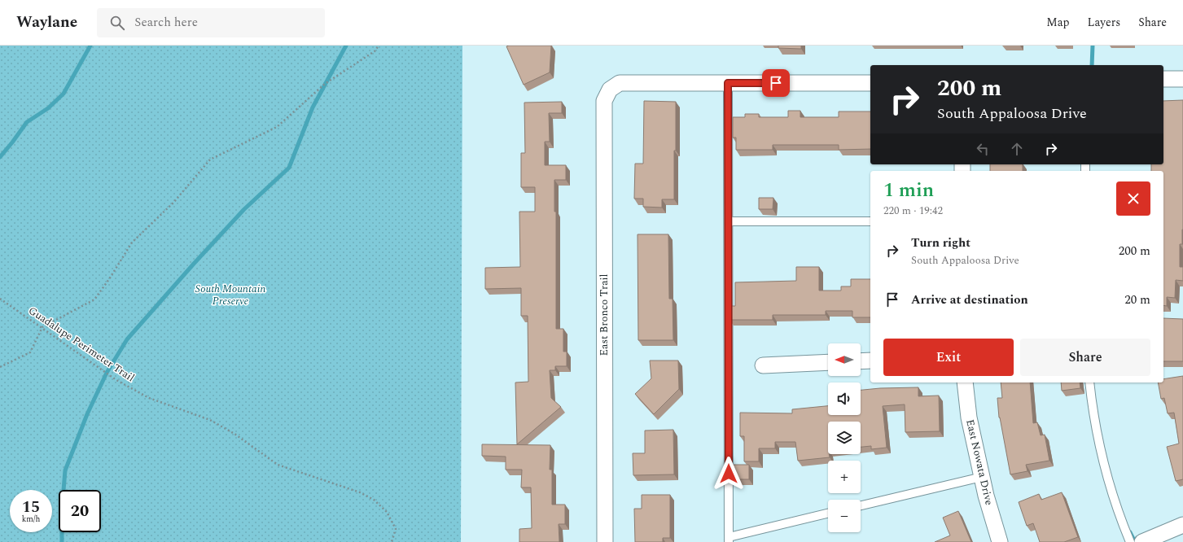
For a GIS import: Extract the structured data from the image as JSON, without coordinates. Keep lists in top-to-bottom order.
{
  "streets": {
    "street": ["East Bronco Trail", "East Nowata Drive"],
    "path": ["Guadalupe Perimeter Trail"]
  },
  "parks": ["South Mountain Preserve"],
  "north": "left",
  "page": {
    "header": "Waylane",
    "search": "Search here",
    "nav": ["Map", "Layers", "Share"],
    "turn": ["200 m", "South Appaloosa Drive"],
    "heading": ["1 min", "220 m · 19:42"],
    "list": [
      {
        "name": "Turn right",
        "note": "South Appaloosa Drive",
        "value": "200 m"
      },
      {
        "name": "Arrive at destination",
        "value": "20 m"
      }
    ],
    "buttons": ["Exit", "Share"],
    "map_buttons": ["+", "−"],
    "speed": "15 km/h",
    "limit": "20"
  }
}
